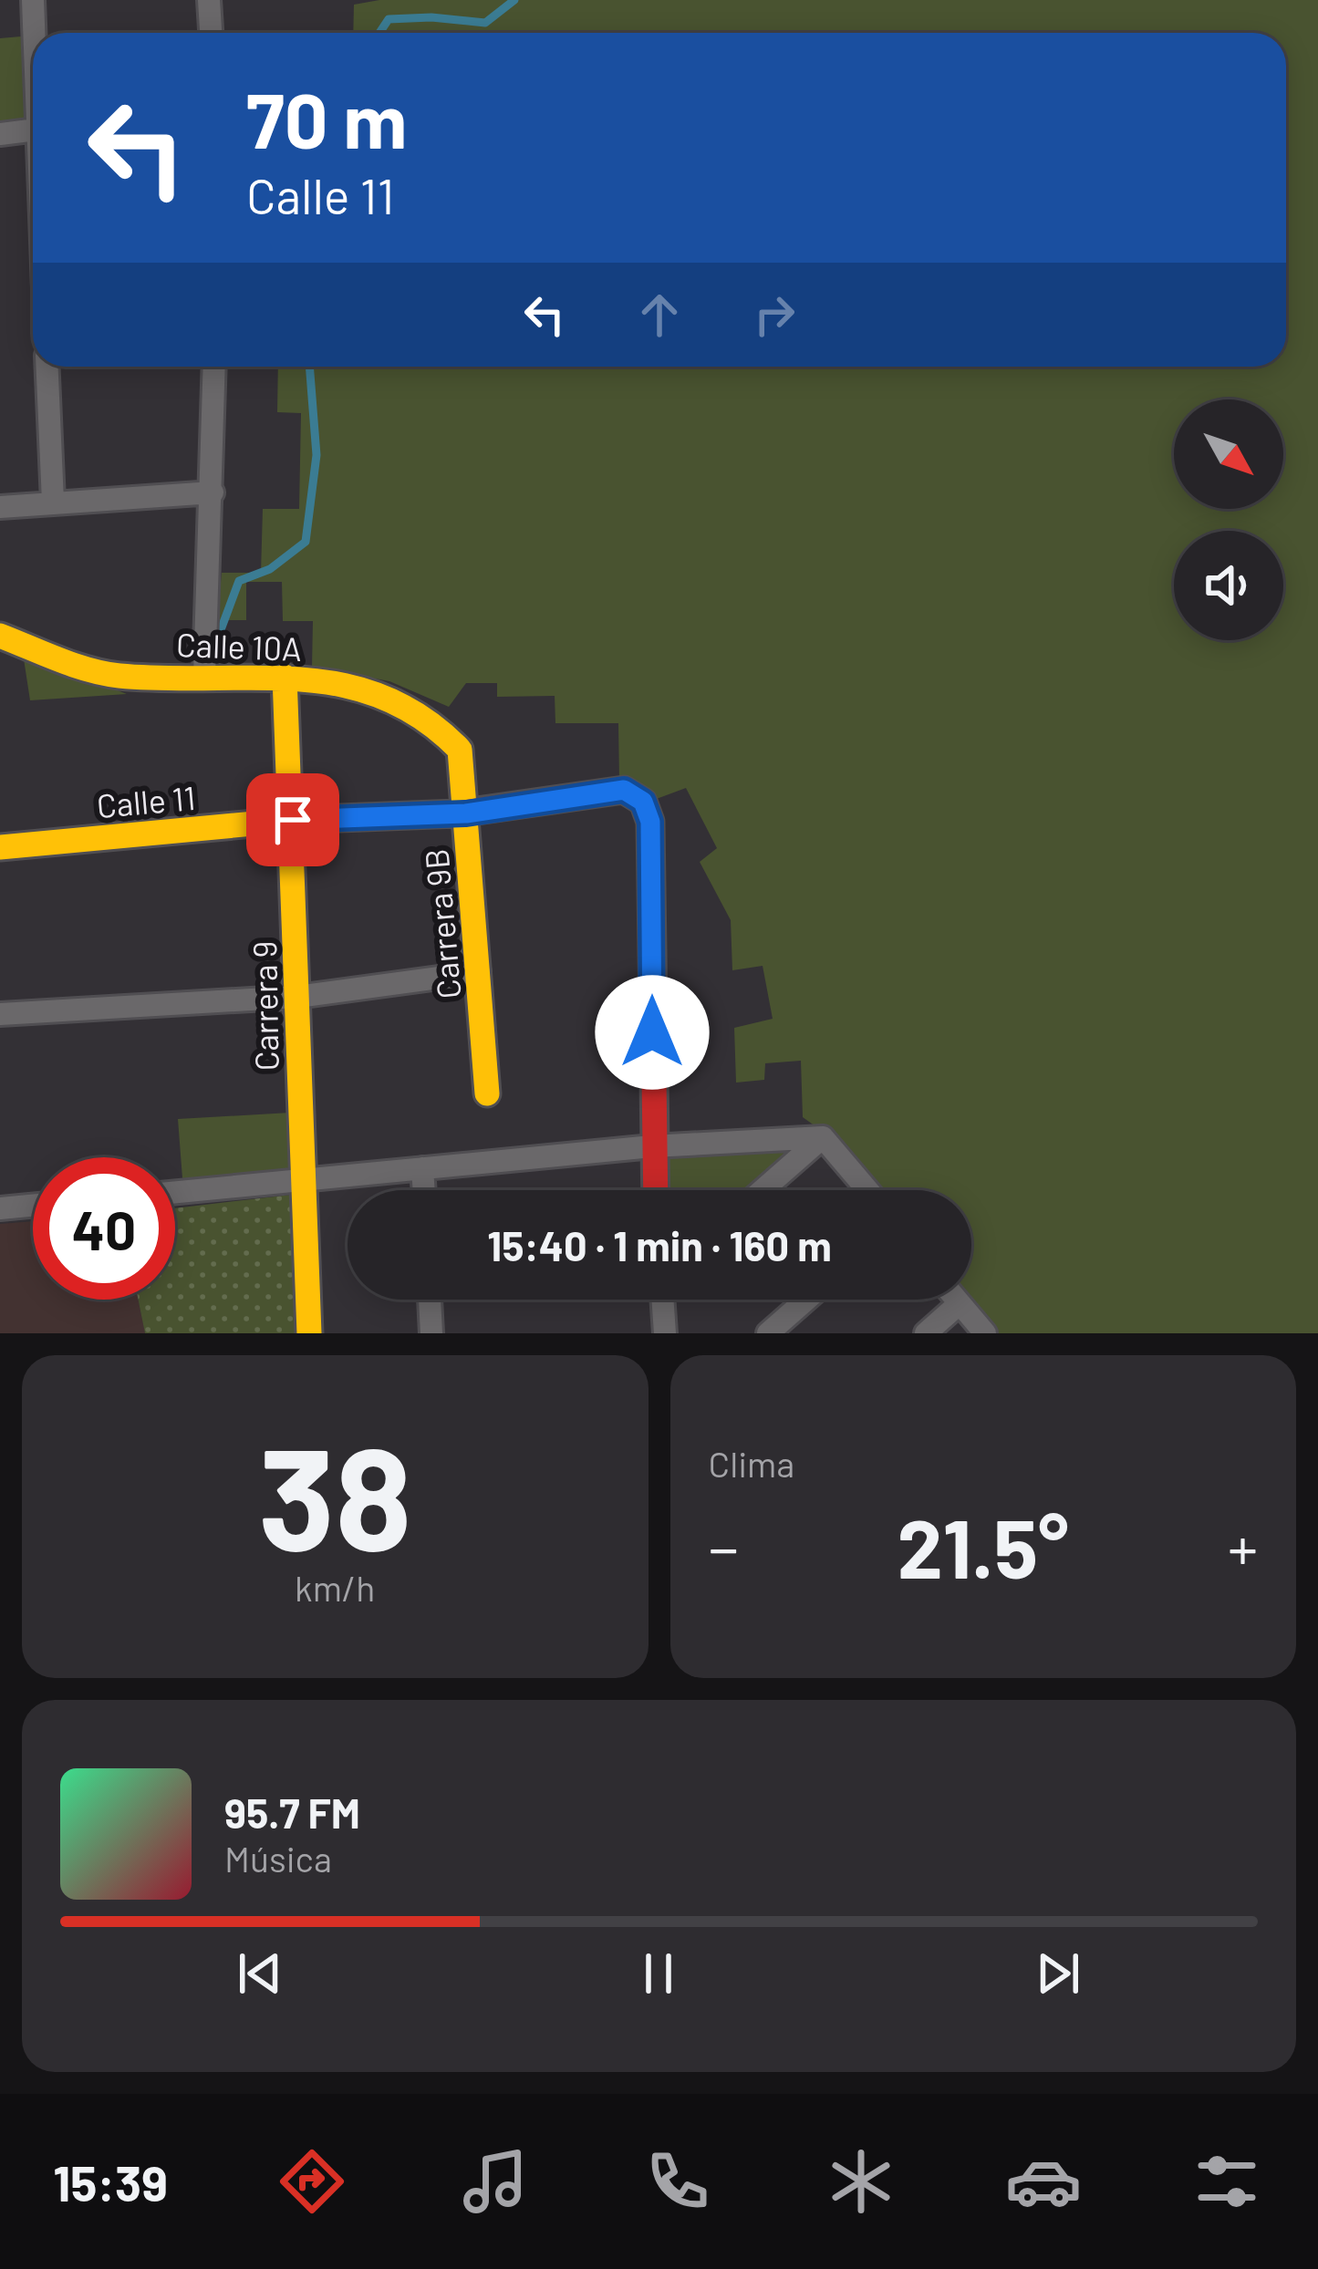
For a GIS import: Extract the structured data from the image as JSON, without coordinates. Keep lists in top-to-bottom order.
{
  "streets": {
    "street": [
      "Calle 10A",
      "Calle 11",
      "Carrera 9B",
      "Carrera 9"
    ]
  },
  "crossings": [
    ["Calle 10A", "Carrera 9B"],
    ["Calle 10A", "Carrera 9"],
    ["Calle 11", "Carrera 9B"],
    ["Calle 11", "Carrera 9"]
  ],
  "north": "bottom right",
  "page": {
    "turn": ["70 m", "Calle 11"],
    "limit": "40",
    "trip": "15:40 · 1 min · 160 m",
    "tile": [
      ["38", "km/h"],
      "Clima"
    ],
    "heat": ["−", "21.5°", "+"],
    "song": ["95.7 FM", "Música"],
    "tabs": "15:39"
  }
}
